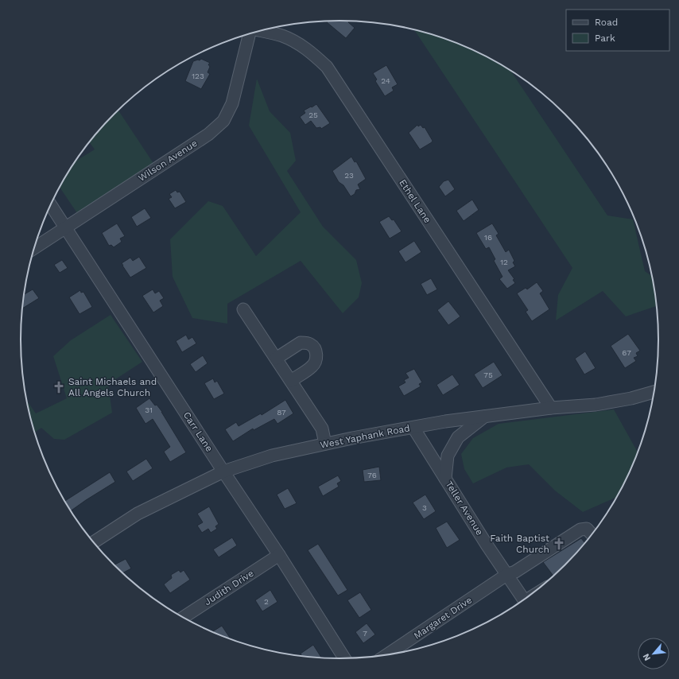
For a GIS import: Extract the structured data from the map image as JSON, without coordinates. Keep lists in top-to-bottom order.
{
  "streets": {
    "street": [
      "Wilson Avenue",
      "Ethel Lane",
      "Carr Lane",
      "West Yaphank Road",
      "Teller Avenue",
      "Judith Drive",
      "Margaret Drive"
    ]
  },
  "crossings": [
    ["Wilson Avenue", "Carr Lane"],
    ["Ethel Lane", "West Yaphank Road"],
    ["Carr Lane", "West Yaphank Road"],
    ["Carr Lane", "Judith Drive"],
    ["West Yaphank Road", "Teller Avenue"],
    ["Teller Avenue", "Margaret Drive"]
  ],
  "places": {
    "church": ["Saint Michaels and All Angels Church", "Faith Baptist Church"]
  },
  "house_numbers": [
    "123",
    "24",
    "25",
    "23",
    "16",
    "12",
    "67",
    "75",
    "31",
    "87",
    "76",
    "3",
    "2",
    "7"
  ],
  "legend": ["Road", "Park"],
  "north": "bottom left"
}
